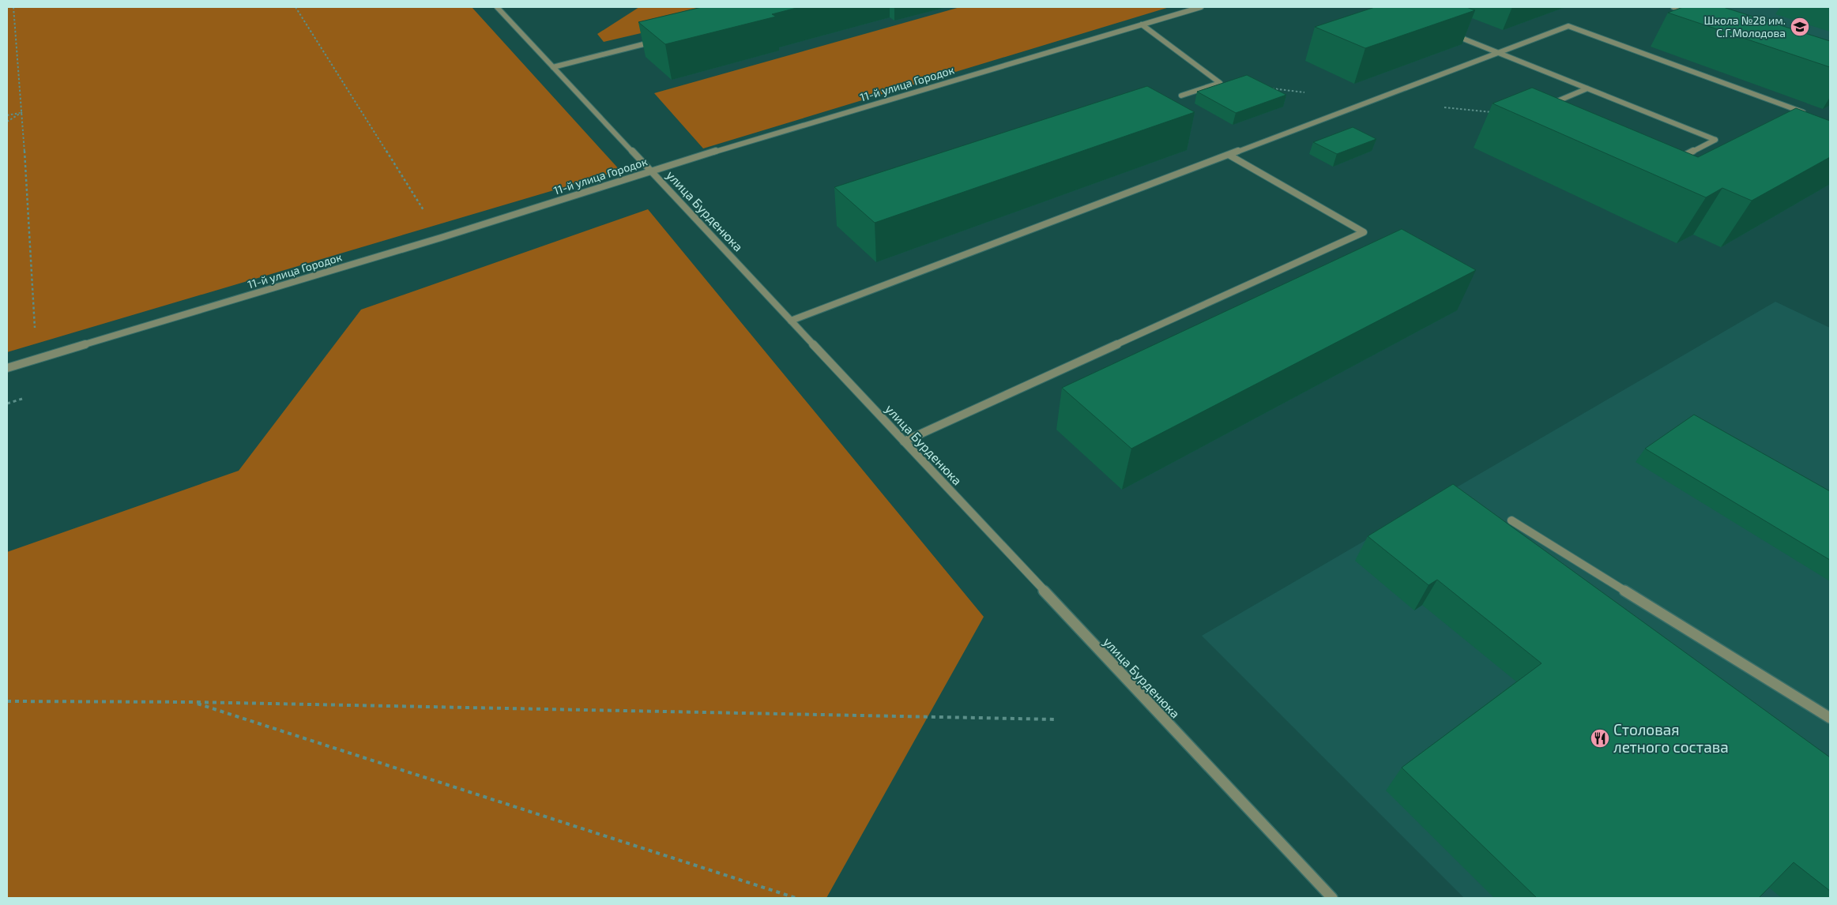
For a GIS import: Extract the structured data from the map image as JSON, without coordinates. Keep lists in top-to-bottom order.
{
  "streets": {
    "street": ["11-й улица Городок", "улица Бурденюка"]
  },
  "crossings": [
    ["11-й улица Городок", "улица Бурденюка"]
  ],
  "places": {
    "school or university": ["Школа №28 им. С.Г.Молодова"],
    "restaurant": ["Столовая летного состава"]
  }
}
